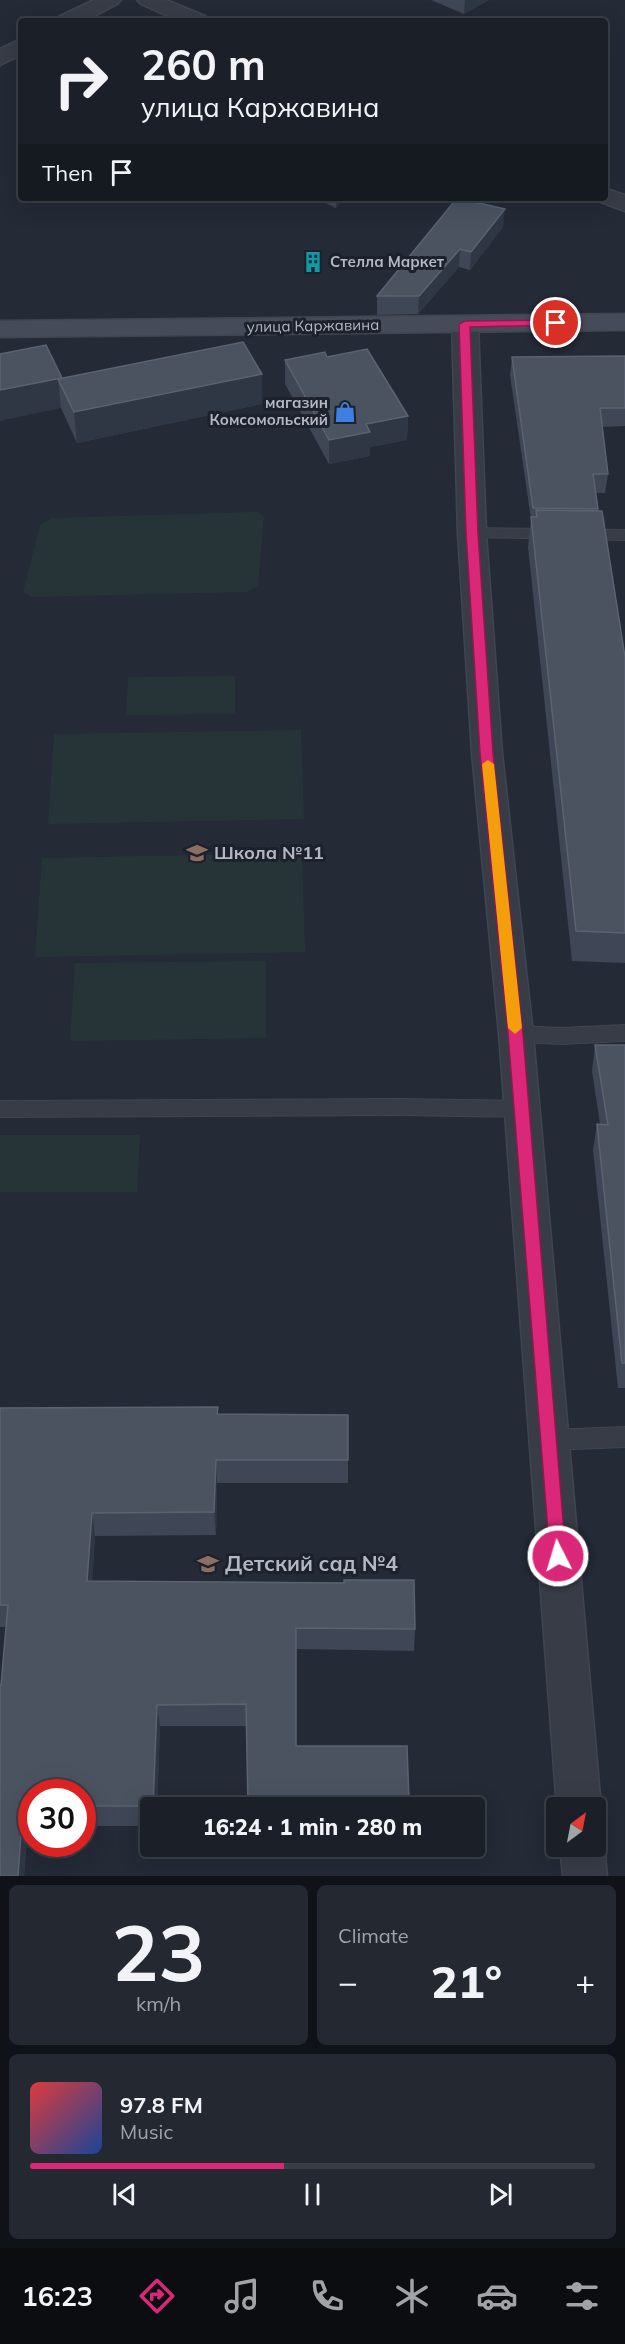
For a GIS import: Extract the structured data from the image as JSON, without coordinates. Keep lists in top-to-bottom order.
{
  "streets": {
    "street": ["улица Каржавина"]
  },
  "places": {
    "building": ["Стелла Маркет"],
    "shop": ["магазин Комсомольский"],
    "school or university": ["Школа №11", "Детский сад №4"]
  },
  "north": "top right",
  "page": {
    "turn": ["260 m", "улица Каржавина"],
    "then": "Then",
    "limit": "30",
    "trip": "16:24 · 1 min · 280 m",
    "tile": [
      ["23", "km/h"],
      "Climate"
    ],
    "heat": ["−", "21°", "+"],
    "song": ["97.8 FM", "Music"],
    "tabs": "16:23"
  }
}
